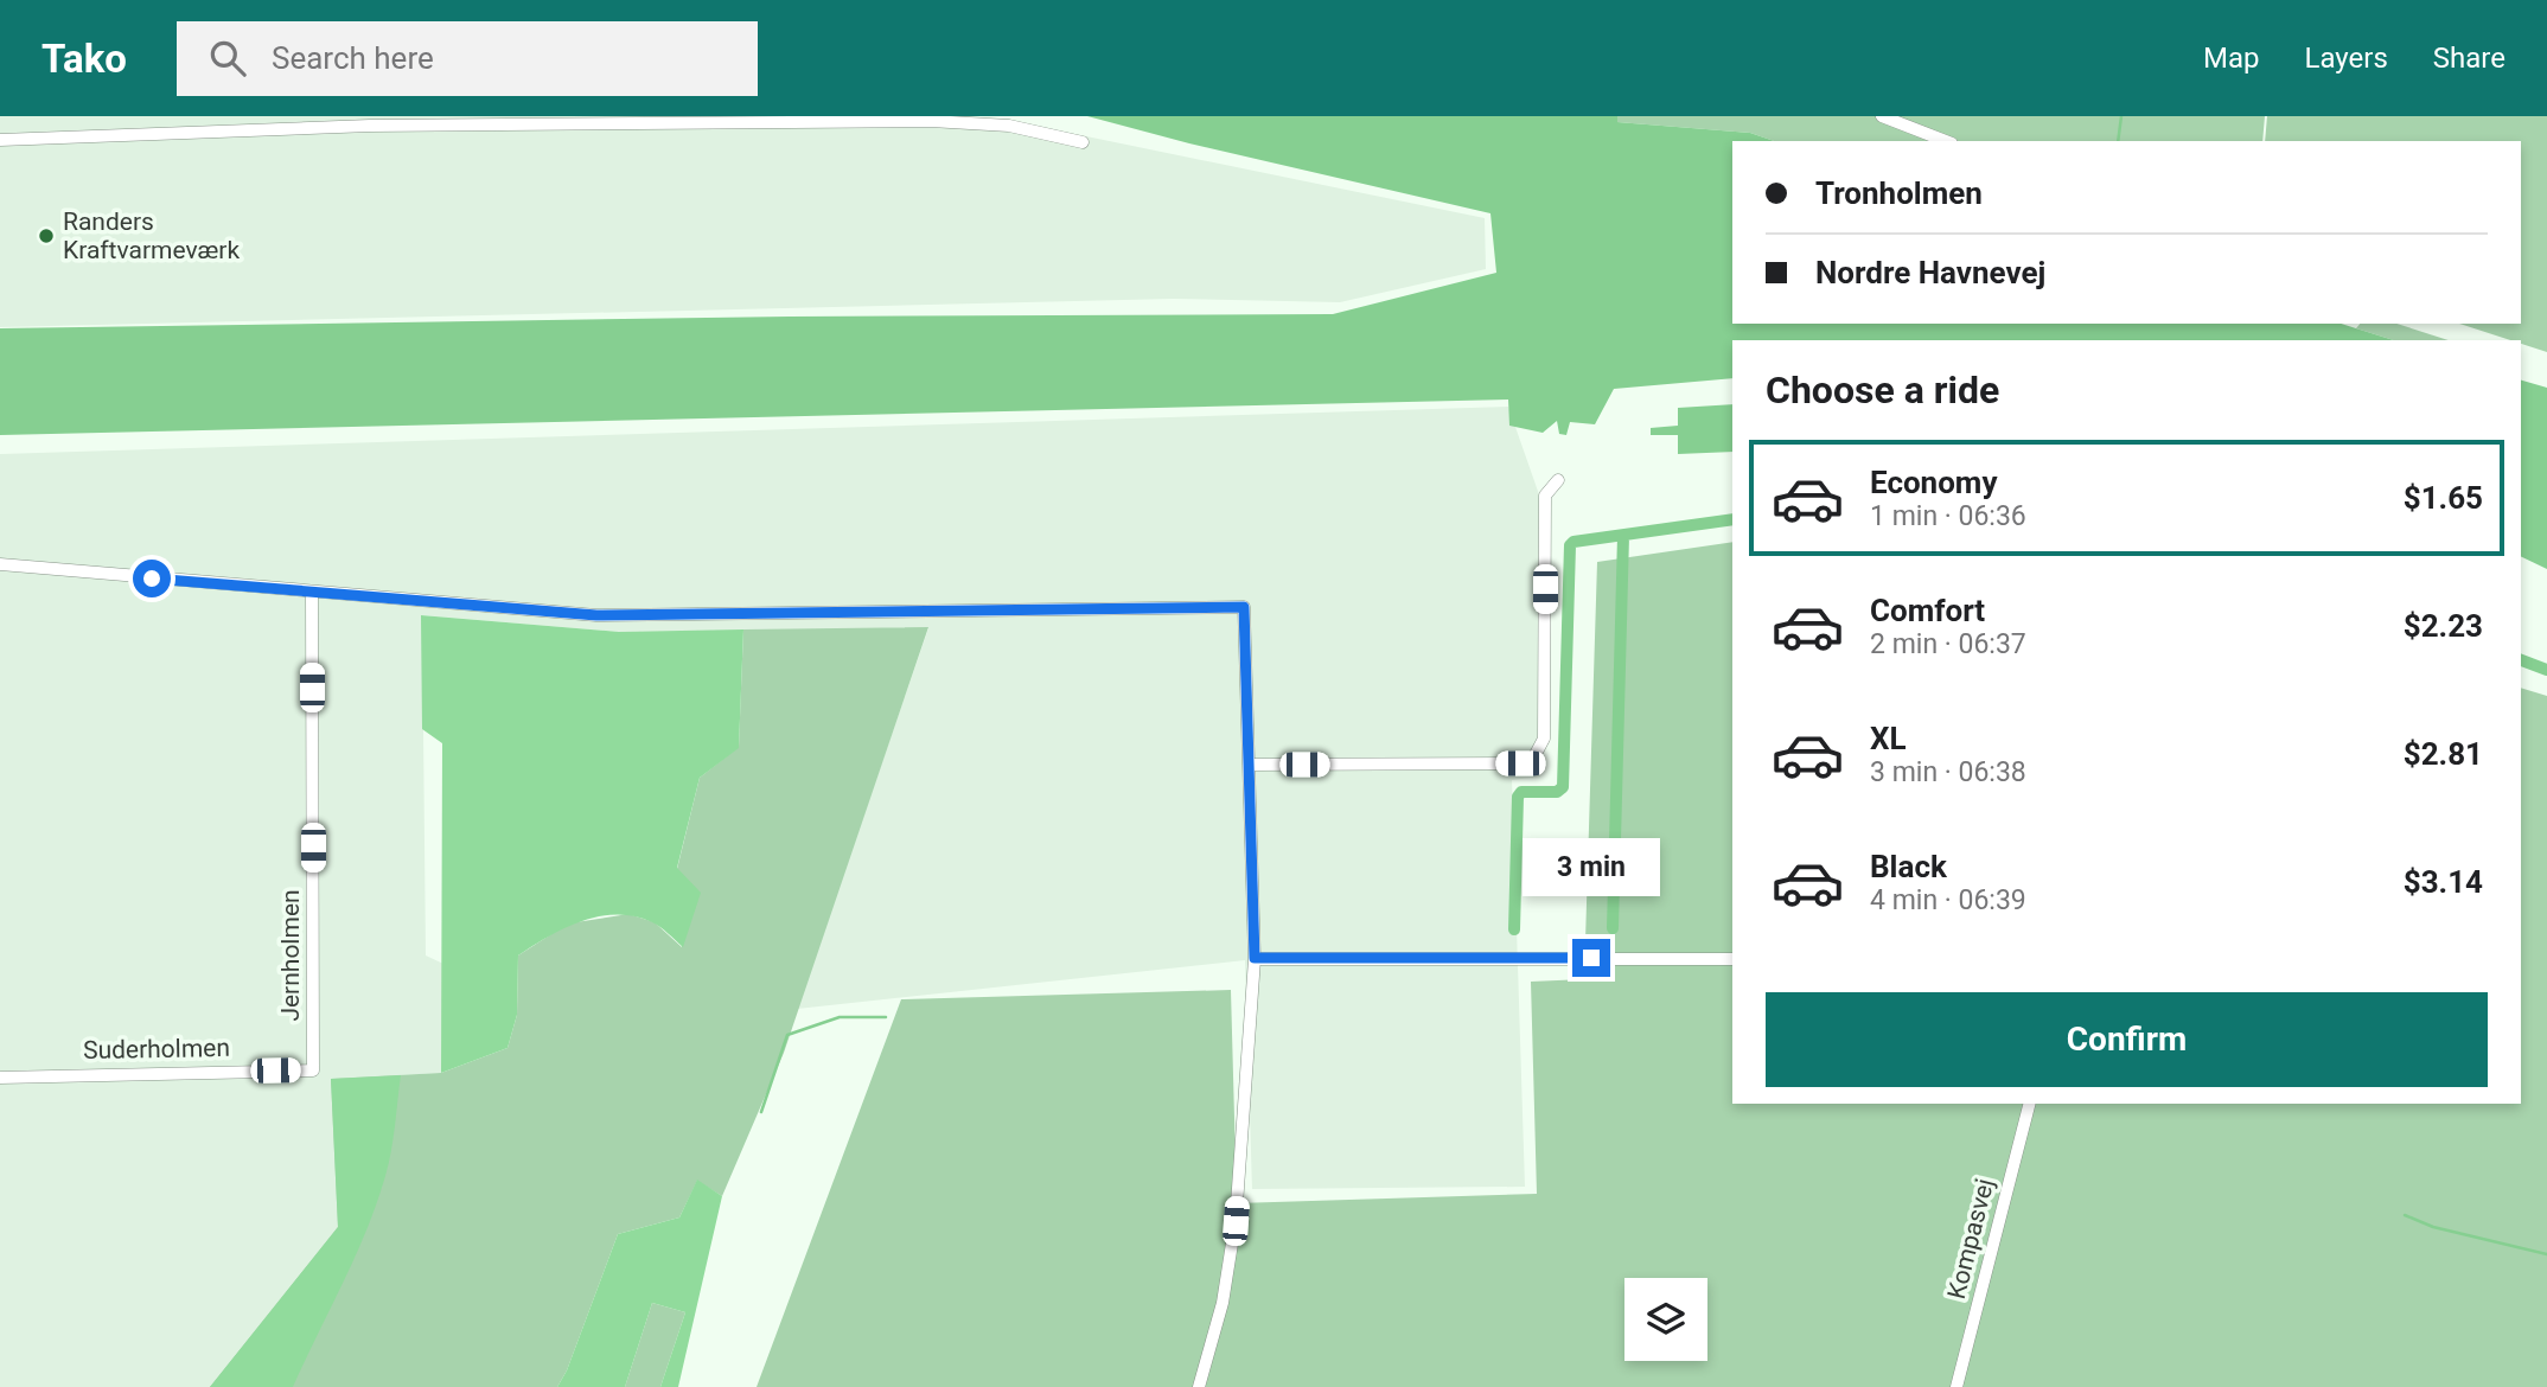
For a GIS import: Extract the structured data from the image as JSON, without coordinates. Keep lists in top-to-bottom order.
{
  "streets": {
    "street": ["Jernholmen", "Suderholmen", "Kompasvej"]
  },
  "crossings": [
    ["Jernholmen", "Suderholmen"]
  ],
  "places": ["Randers Kraftvarmeværk"],
  "page": {
    "header": "Tako",
    "search": "Search here",
    "nav": ["Map", "Layers", "Share"],
    "banner": ["Tronholmen", "Nordre Havnevej"],
    "heading": "Choose a ride",
    "list": [
      {
        "name": "Economy",
        "note": "1 min · 06:36",
        "value": "$1.65"
      },
      {
        "name": "Comfort",
        "note": "2 min · 06:37",
        "value": "$2.23"
      },
      {
        "name": "XL",
        "note": "3 min · 06:38",
        "value": "$2.81"
      },
      {
        "name": "Black",
        "note": "4 min · 06:39",
        "value": "$3.14"
      }
    ],
    "bubble": "3 min",
    "buttons": "Confirm"
  }
}
